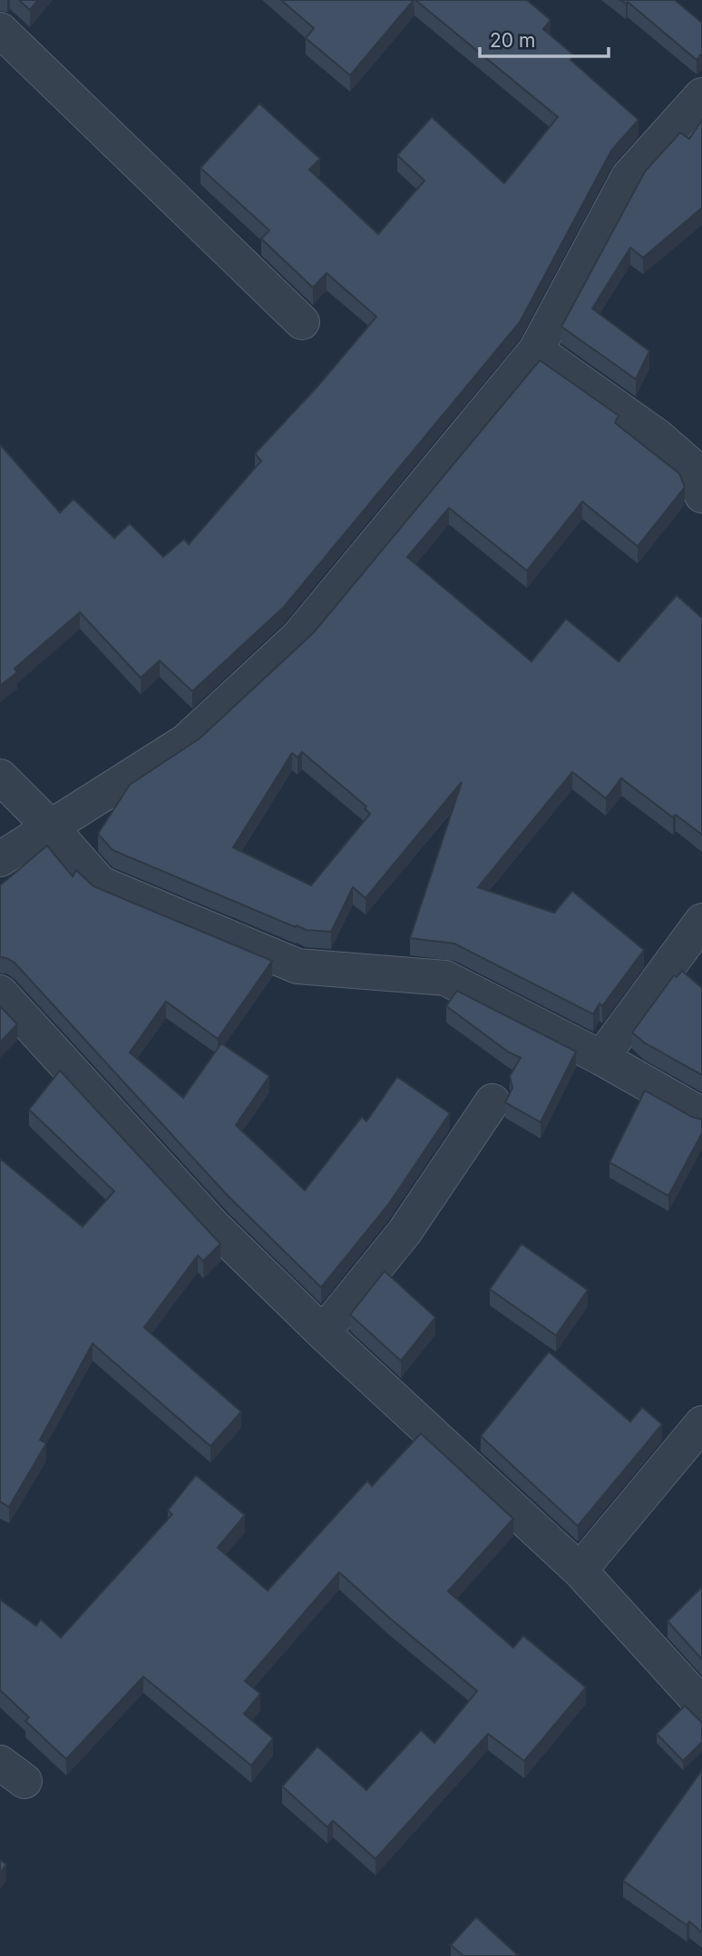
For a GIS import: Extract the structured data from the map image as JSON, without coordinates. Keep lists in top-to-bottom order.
{
  "scale_bar": "20 m"
}
